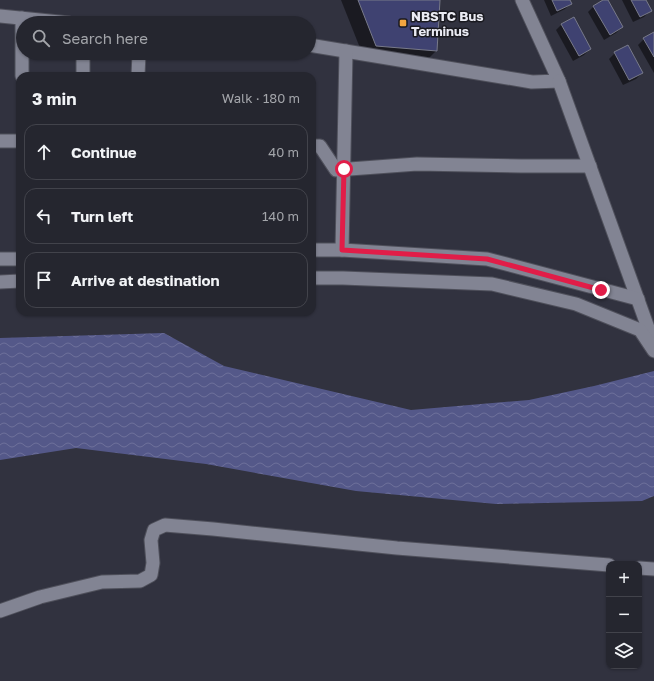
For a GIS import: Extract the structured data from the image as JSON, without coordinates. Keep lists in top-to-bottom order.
{
  "places": {
    "transit": ["NBSTC Bus Terminus"]
  },
  "page": {
    "search": "Search here",
    "heading": ["3 min", "Walk · 180 m"],
    "list": [
      ["Continue", "40 m"],
      ["Turn left", "140 m"],
      "Arrive at destination"
    ],
    "map_buttons": ["+", "−"]
  }
}
